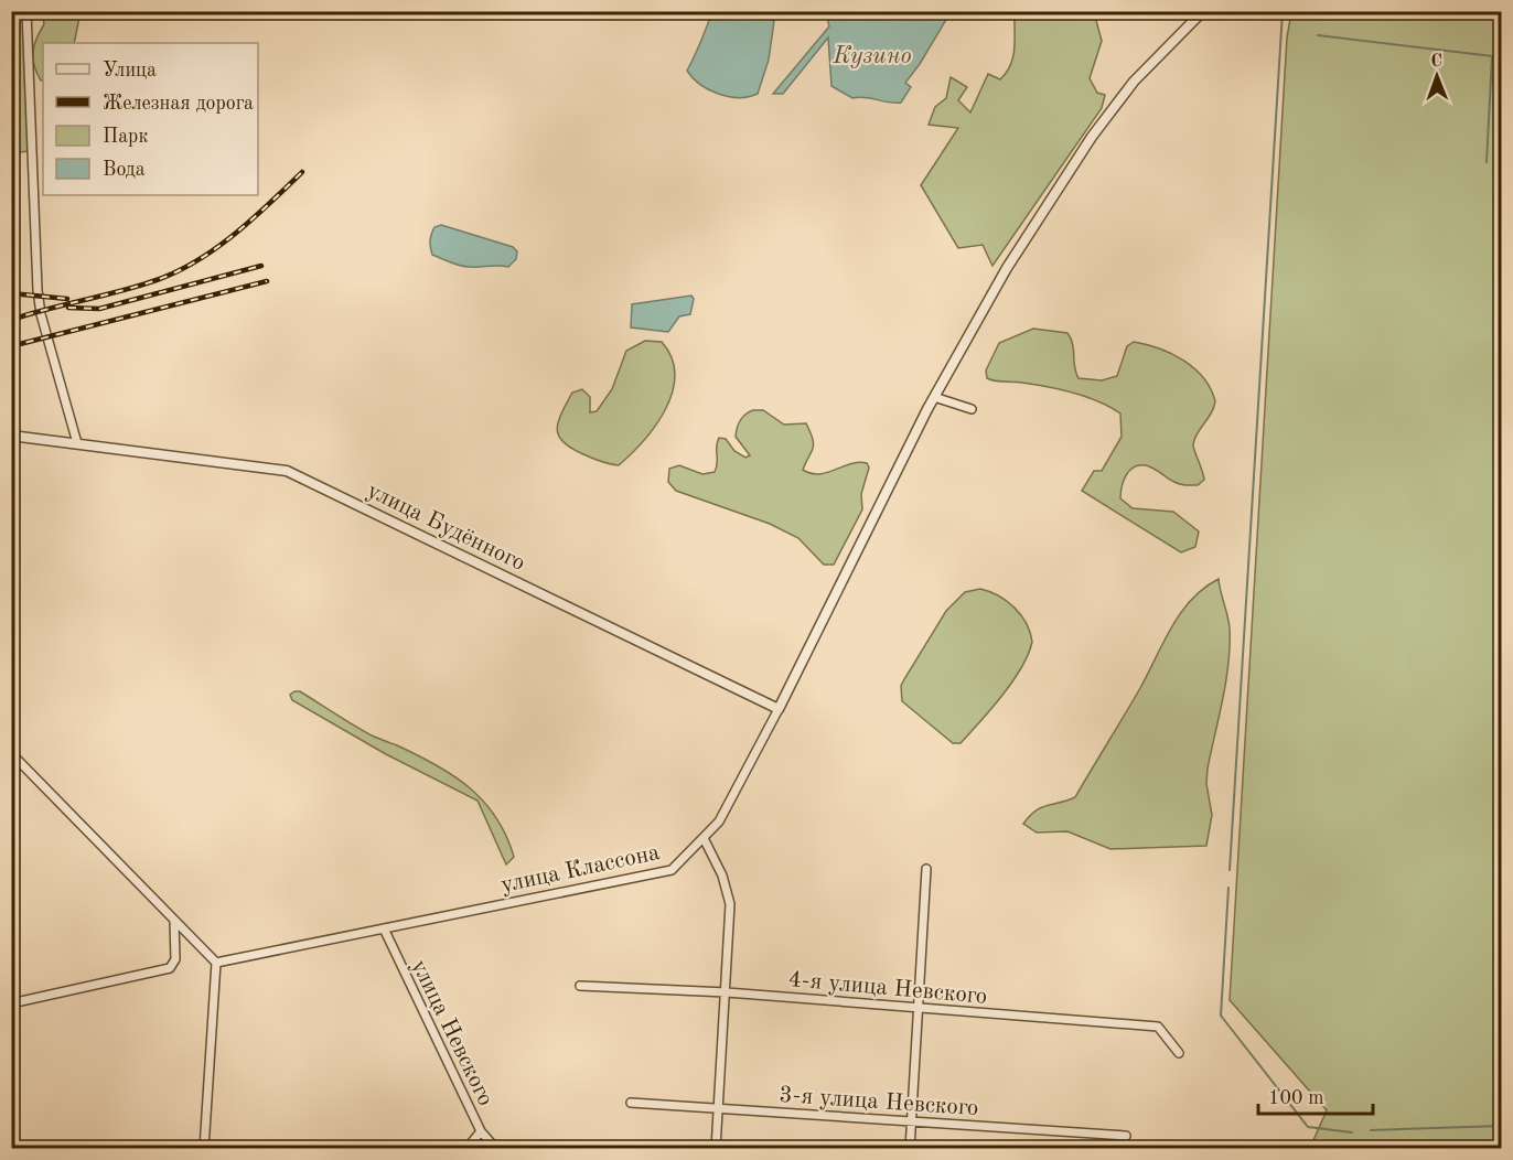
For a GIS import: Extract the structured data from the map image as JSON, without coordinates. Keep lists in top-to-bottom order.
{
  "streets": {
    "street": [
      "улица Будённого",
      "улица Классона",
      "4-я улица Невского",
      "улица Невского",
      "3-я улица Невского"
    ]
  },
  "crossings": [
    ["улица Будённого", "улица Классона"],
    ["улица Классона", "улица Невского"]
  ],
  "water": ["Кузино"],
  "legend": [
    "Улица",
    "Железная дорога",
    "Парк",
    "Вода"
  ],
  "scale_bar": "100 m",
  "north": "top"
}
